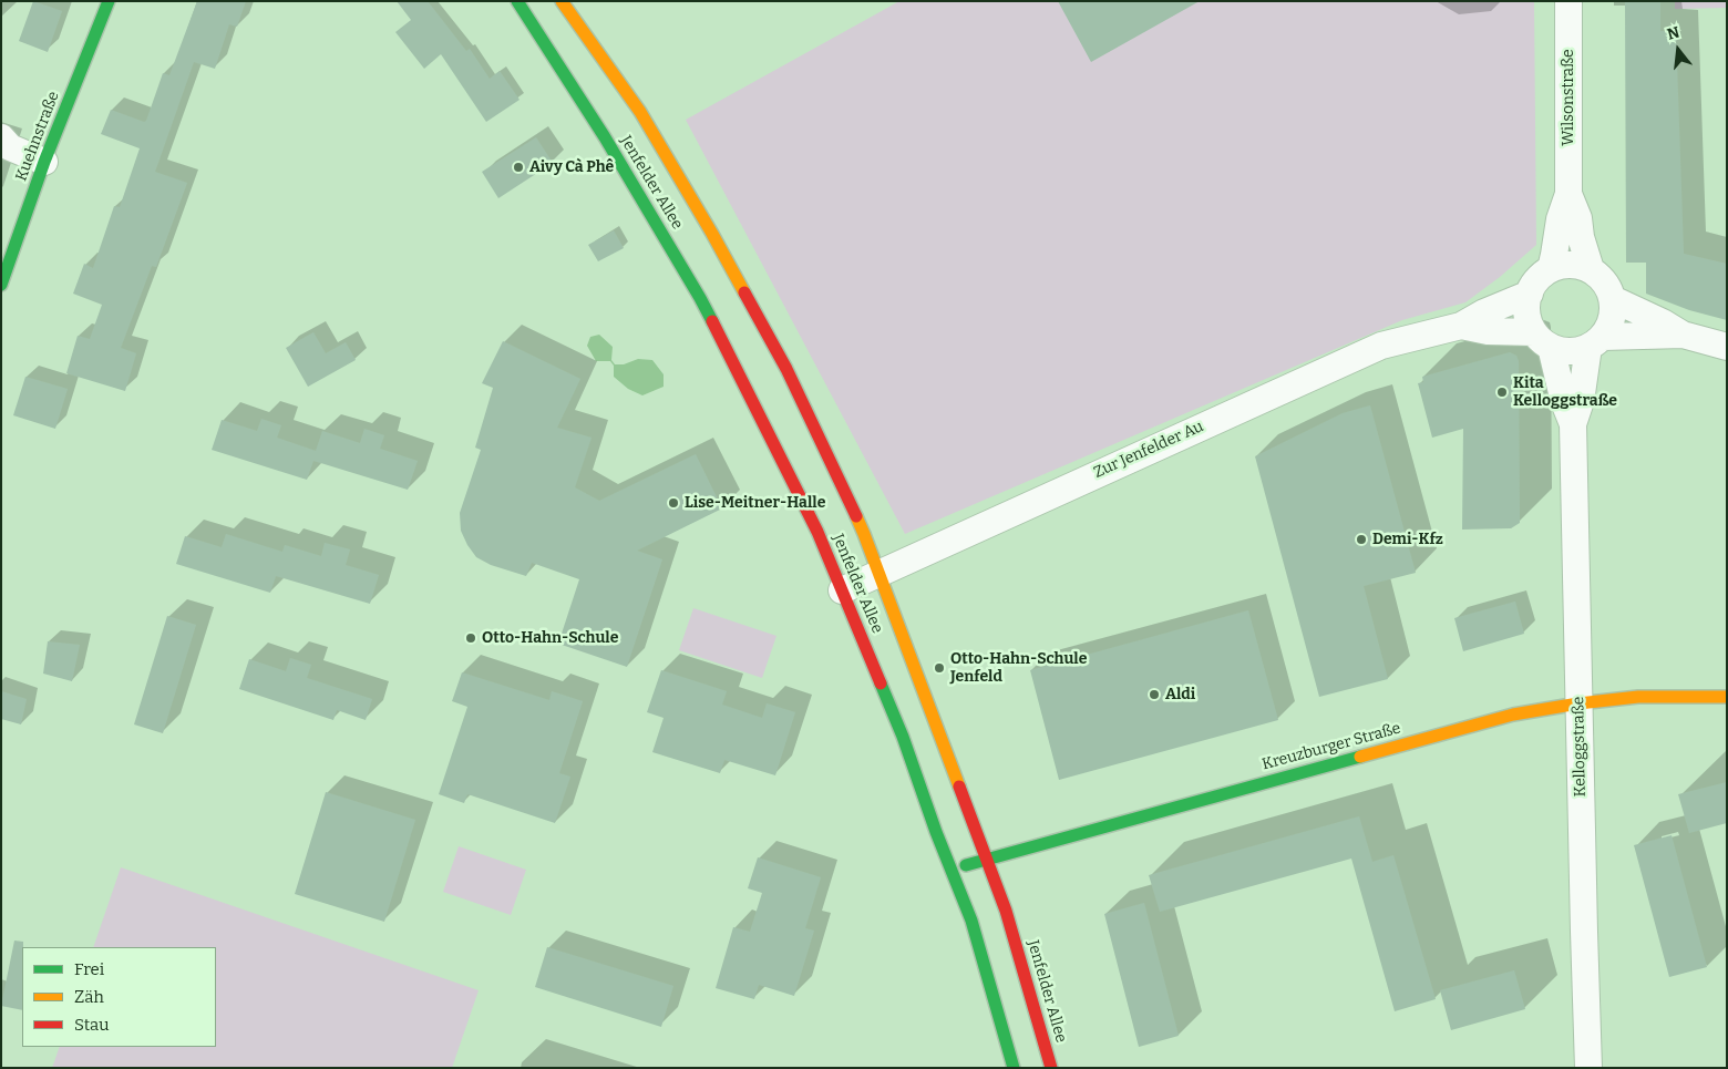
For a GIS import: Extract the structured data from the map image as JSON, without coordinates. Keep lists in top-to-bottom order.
{
  "streets": {
    "main road": ["Kuehnstraße", "Jenfelder Allee", "Kreuzburger Straße"],
    "street": ["Wilsonstraße", "Zur Jenfelder Au", "Kelloggstraße"]
  },
  "crossings": [
    ["Wilsonstraße", "Zur Jenfelder Au"],
    ["Wilsonstraße", "Kelloggstraße"],
    ["Jenfelder Allee", "Zur Jenfelder Au"],
    ["Jenfelder Allee", "Kreuzburger Straße"],
    ["Zur Jenfelder Au", "Kelloggstraße"],
    ["Kreuzburger Straße", "Kelloggstraße"]
  ],
  "places": [
    "Aivy Cà Phê",
    "Kita Kelloggstraße",
    "Lise-Meitner-Halle",
    "Demi-Kfz",
    "Otto-Hahn-Schule",
    "Otto-Hahn-Schule Jenfeld",
    "Aldi"
  ],
  "legend": ["Frei", "Zäh", "Stau"],
  "north": "top"
}
